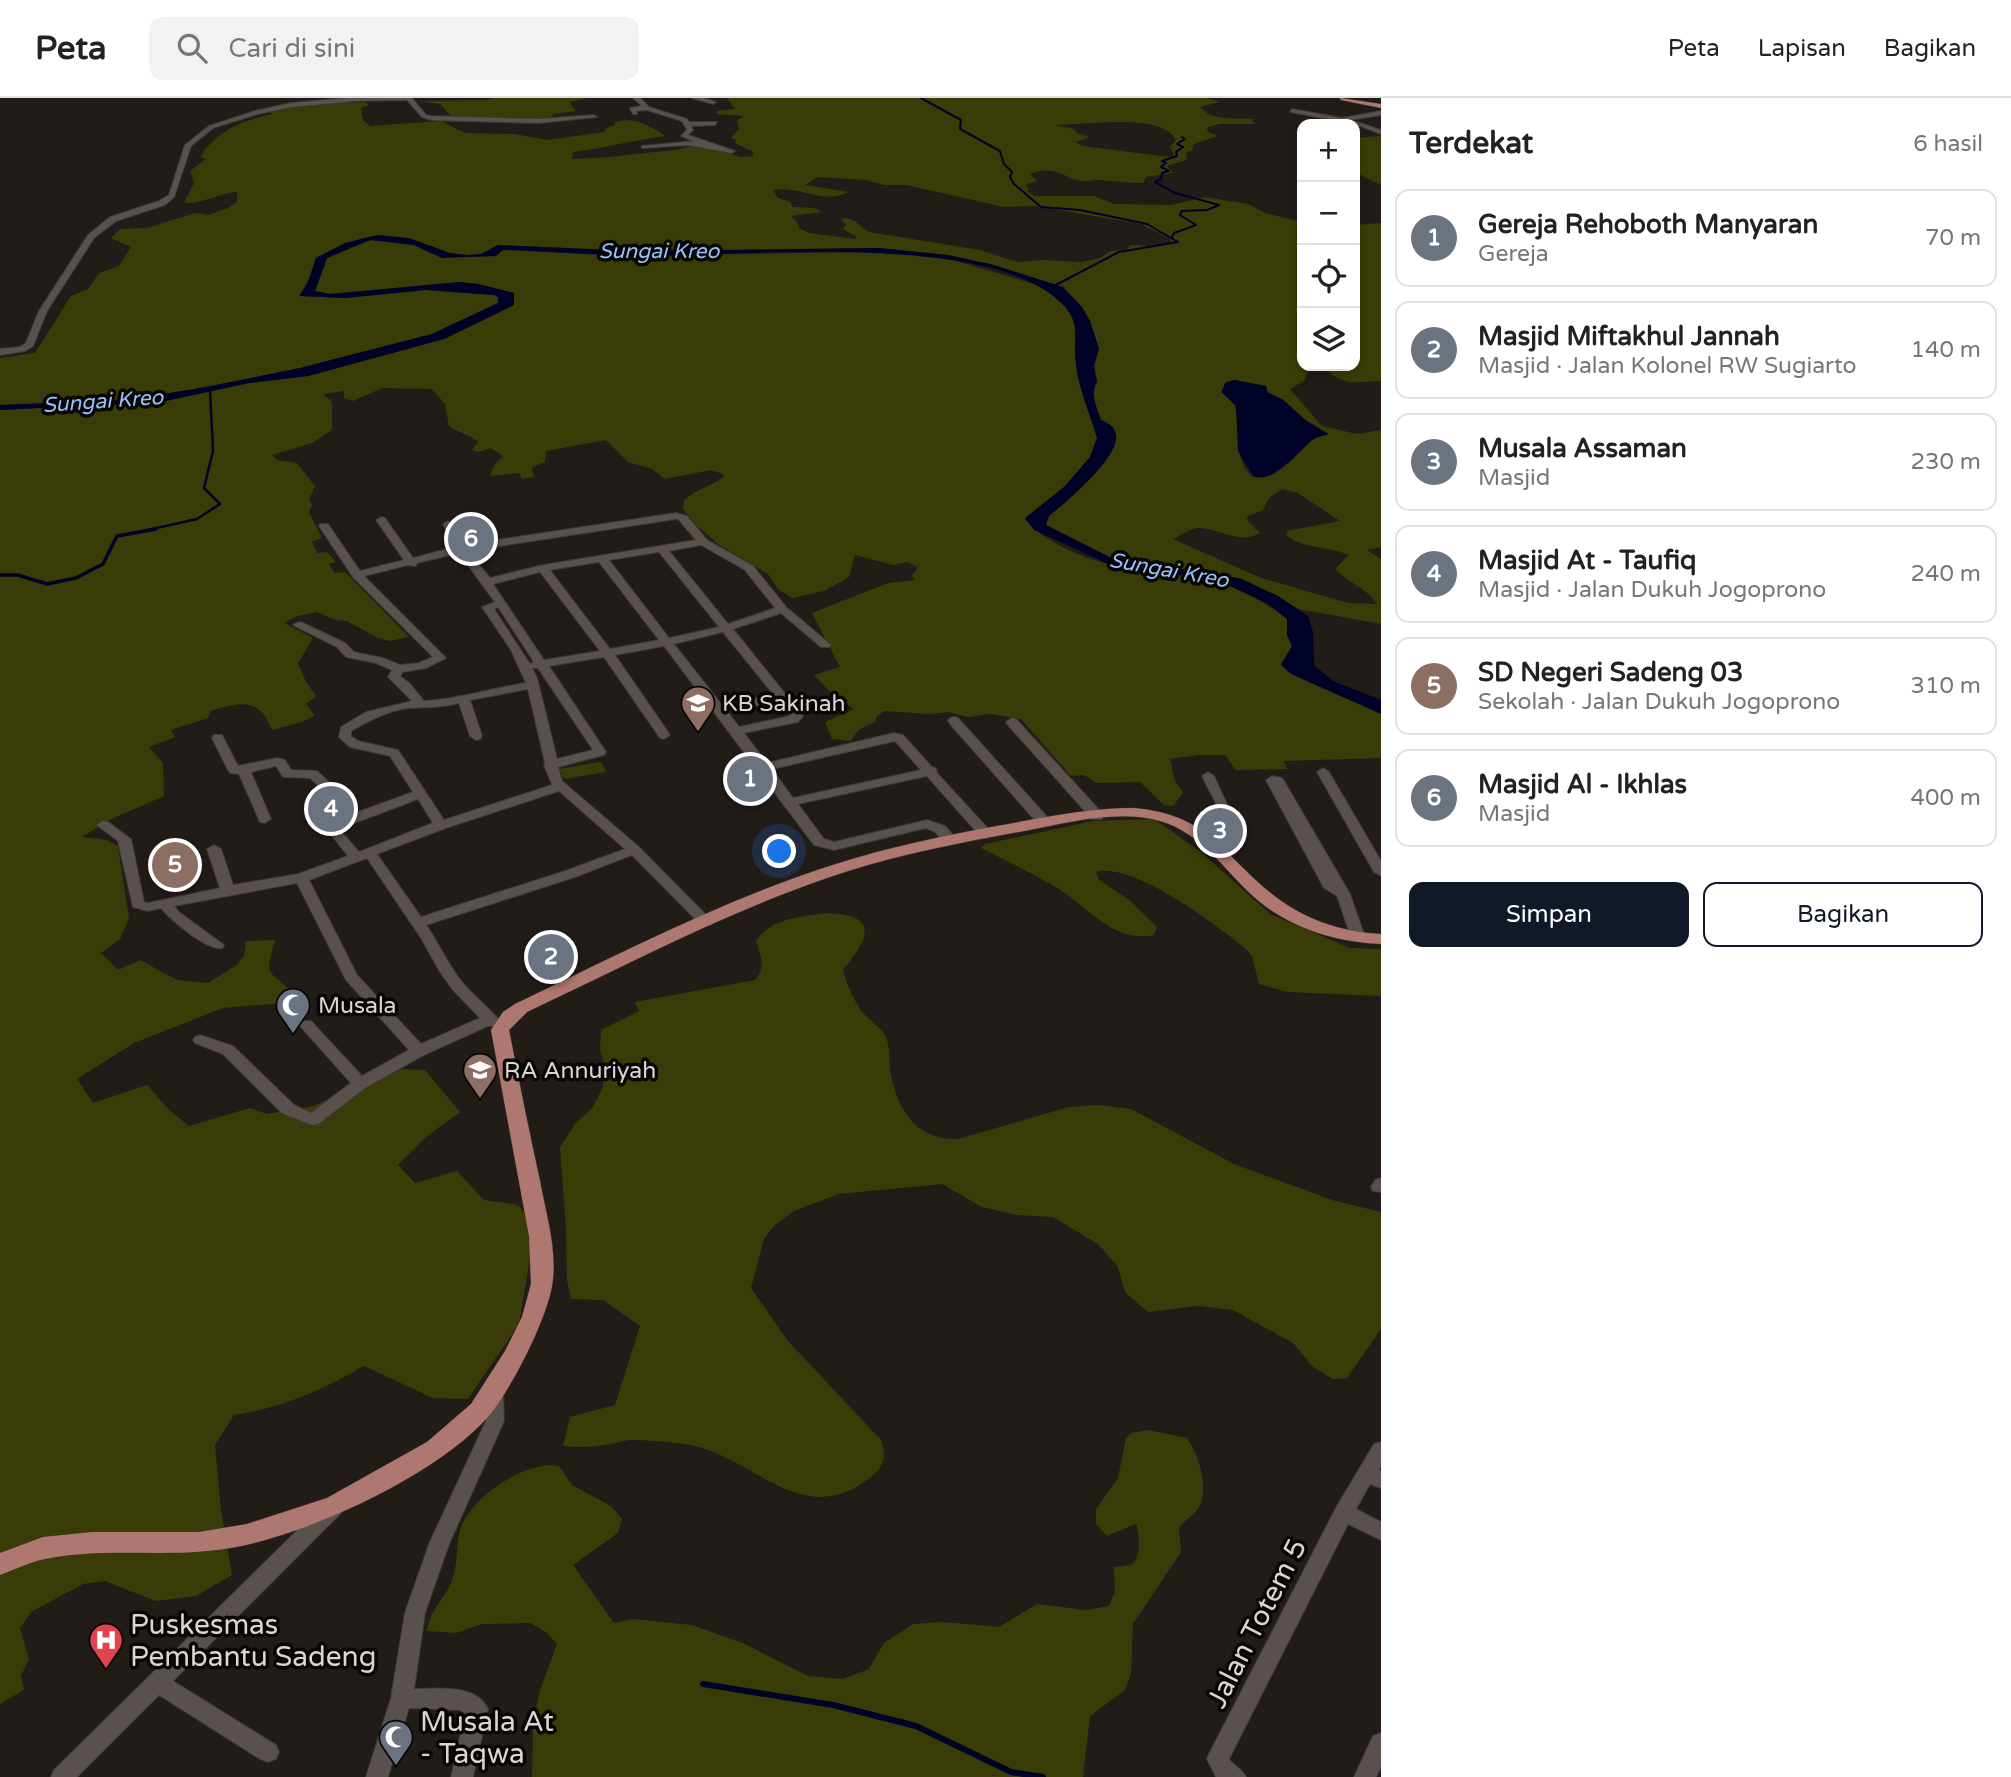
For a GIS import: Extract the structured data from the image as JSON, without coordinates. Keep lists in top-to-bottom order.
{
  "streets": {
    "street": ["Jalan Totem 5"]
  },
  "water": ["Sungai Kreo"],
  "places": {
    "school or university": ["KB Sakinah", "RA Annuriyah"],
    "mosque": ["Musala", "Musala At - Taqwa"],
    "hospital": ["Puskesmas Pembantu Sadeng"]
  },
  "page": {
    "header": "Peta",
    "search": "Cari di sini",
    "nav": ["Peta", "Lapisan", "Bagikan"],
    "heading": ["Terdekat", "6 hasil"],
    "map_buttons": ["+", "−"],
    "list": [
      {
        "mark": "1",
        "name": "Gereja Rehoboth Manyaran",
        "note": "Gereja",
        "value": "70 m"
      },
      {
        "mark": "2",
        "name": "Masjid Miftakhul Jannah",
        "note": "Masjid · Jalan Kolonel RW Sugiarto",
        "value": "140 m"
      },
      {
        "mark": "3",
        "name": "Musala Assaman",
        "note": "Masjid",
        "value": "230 m"
      },
      {
        "mark": "4",
        "name": "Masjid At - Taufiq",
        "note": "Masjid · Jalan Dukuh Jogoprono",
        "value": "240 m"
      },
      {
        "mark": "5",
        "name": "SD Negeri Sadeng 03",
        "note": "Sekolah · Jalan Dukuh Jogoprono",
        "value": "310 m"
      },
      {
        "mark": "6",
        "name": "Masjid Al - Ikhlas",
        "note": "Masjid",
        "value": "400 m"
      }
    ],
    "pins": [
      "6",
      "1",
      "4",
      "3",
      "5",
      "2"
    ],
    "buttons": ["Simpan", "Bagikan"]
  }
}
